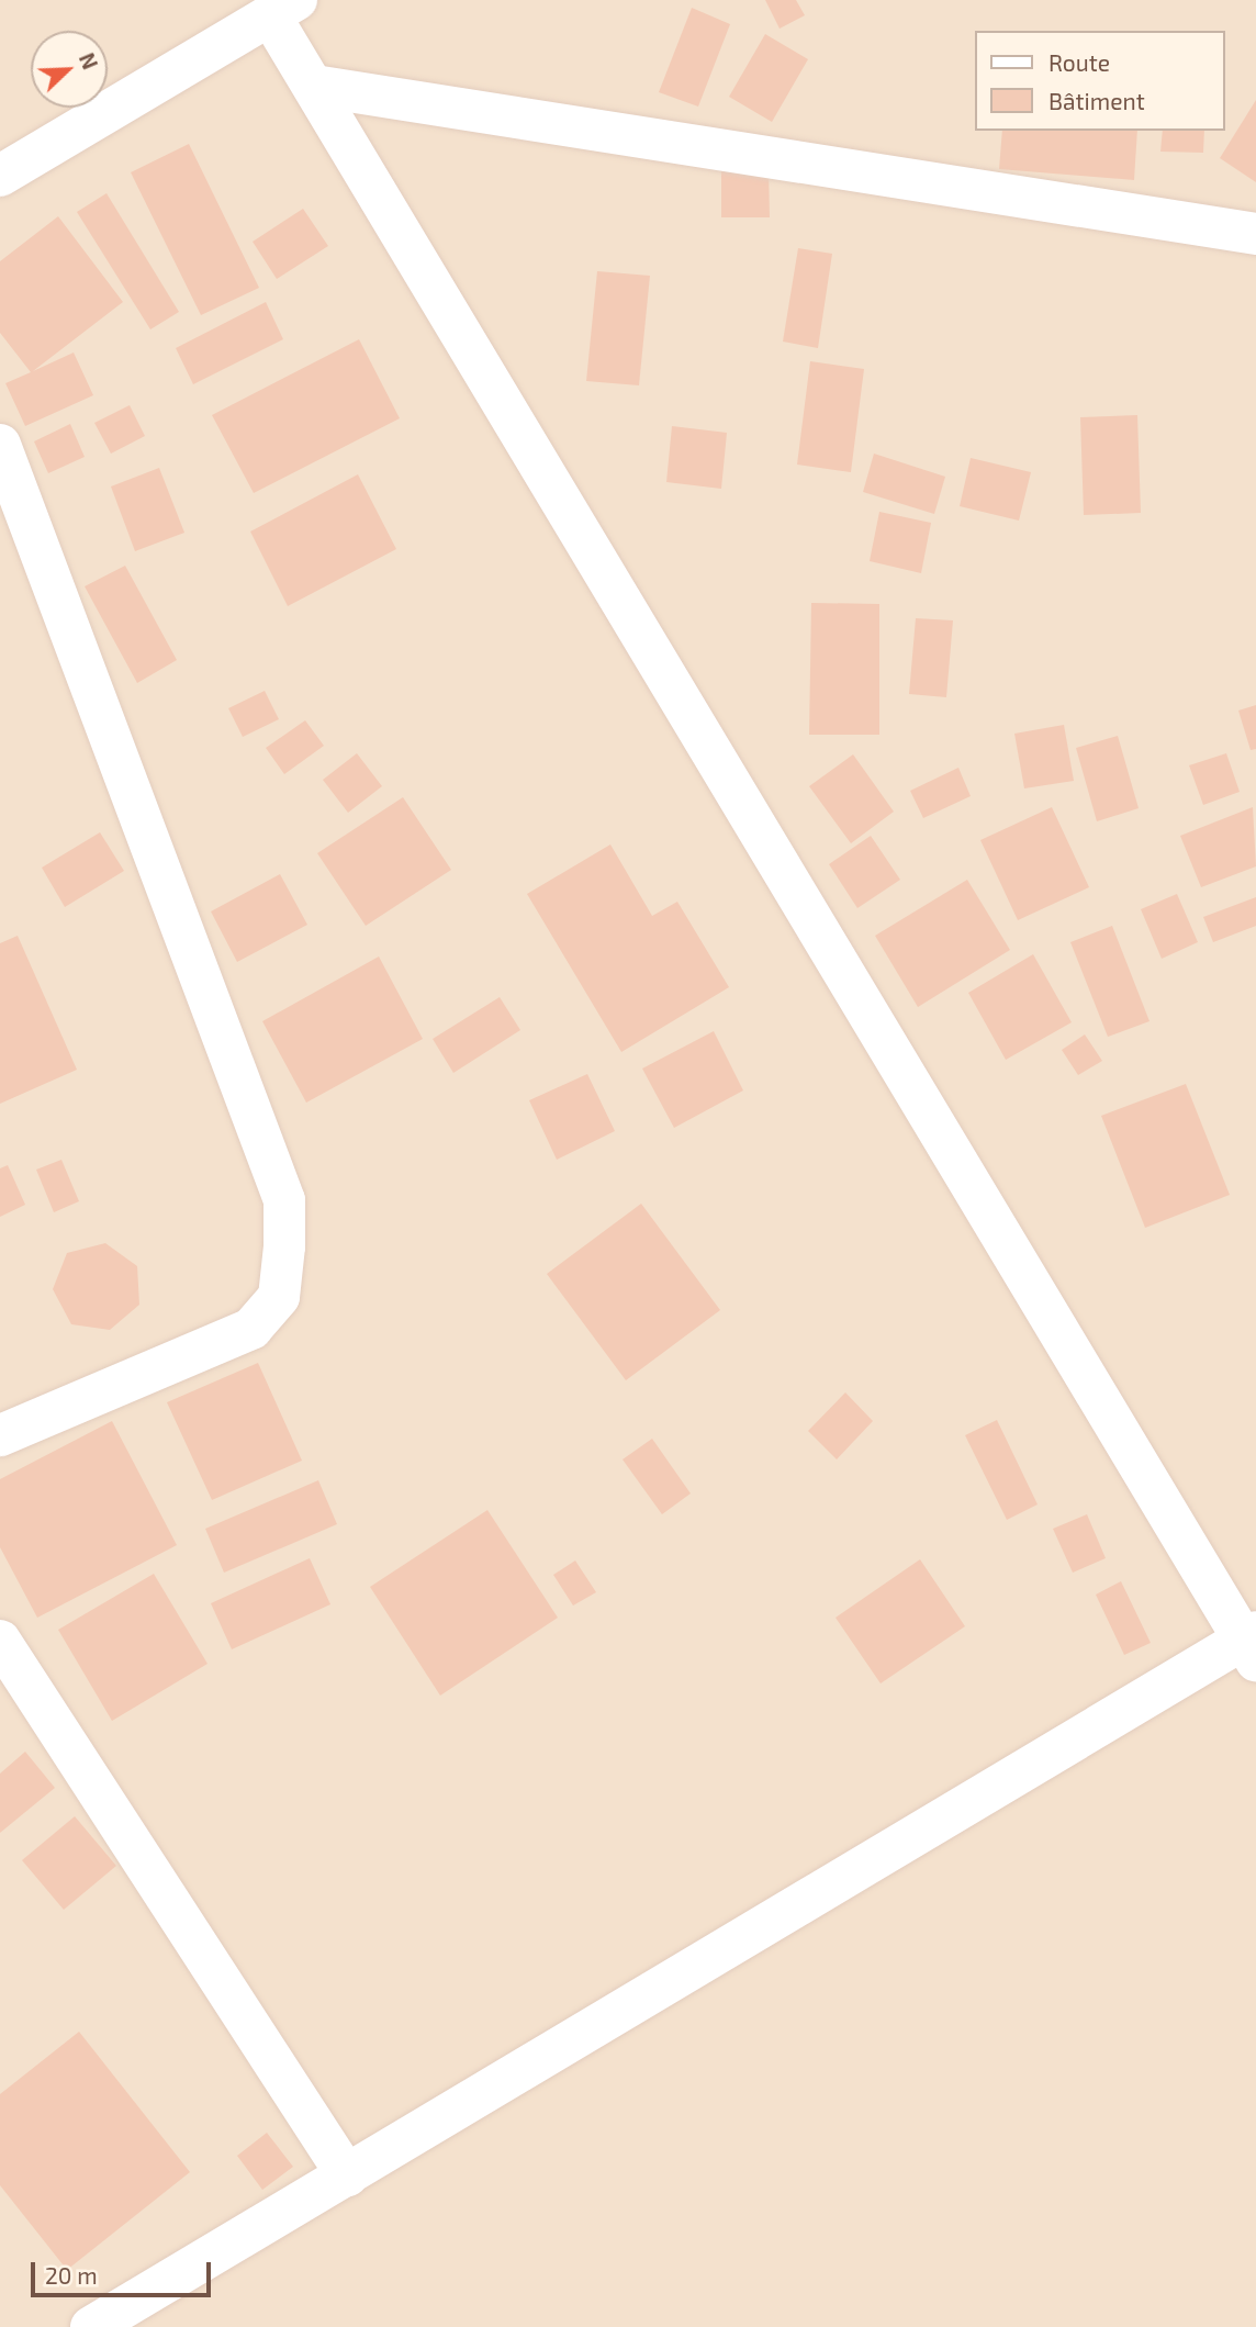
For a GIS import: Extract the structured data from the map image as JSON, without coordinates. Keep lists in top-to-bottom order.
{
  "legend": ["Route", "Bâtiment"],
  "scale_bar": "20 m",
  "north": "top right"
}
